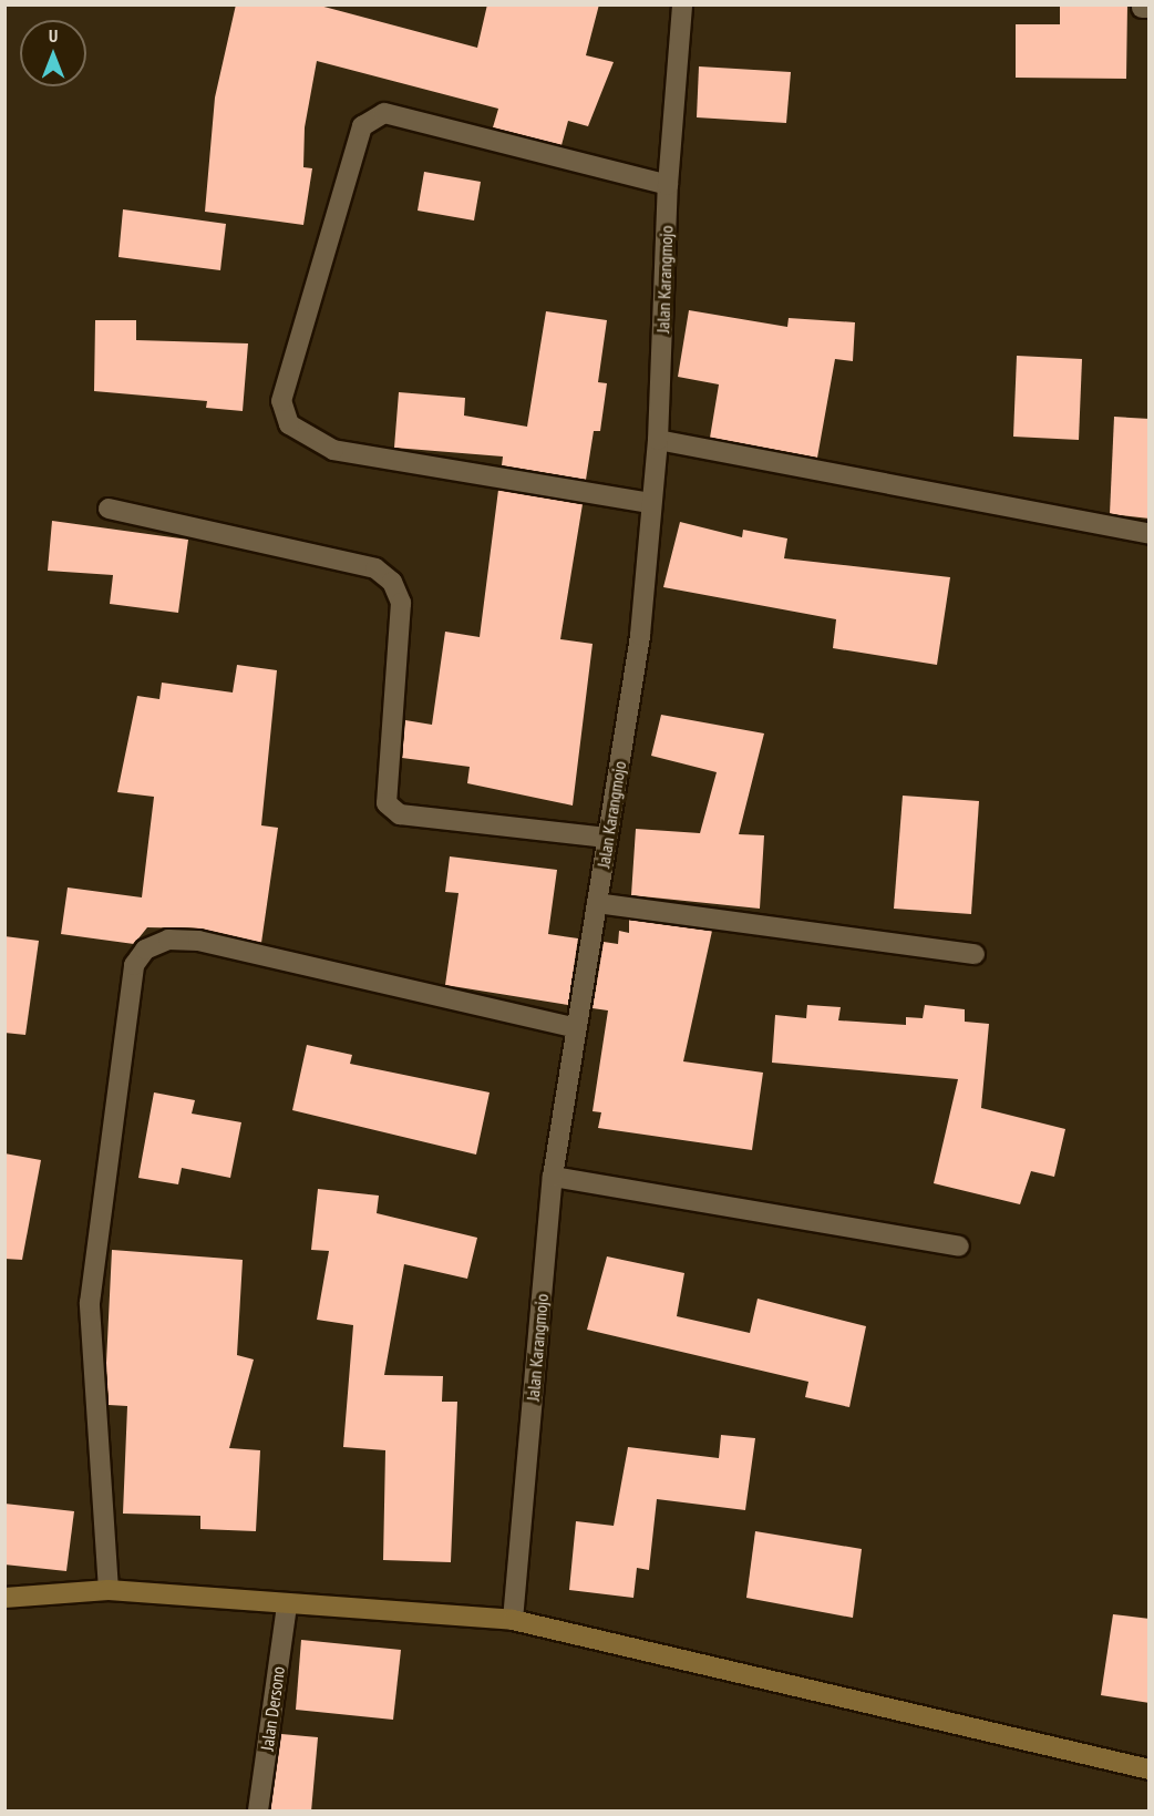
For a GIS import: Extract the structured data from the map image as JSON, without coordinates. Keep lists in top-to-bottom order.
{
  "streets": {
    "street": ["Jalan Karangmojo", "Jalan Dersono"]
  },
  "north": "top"
}
